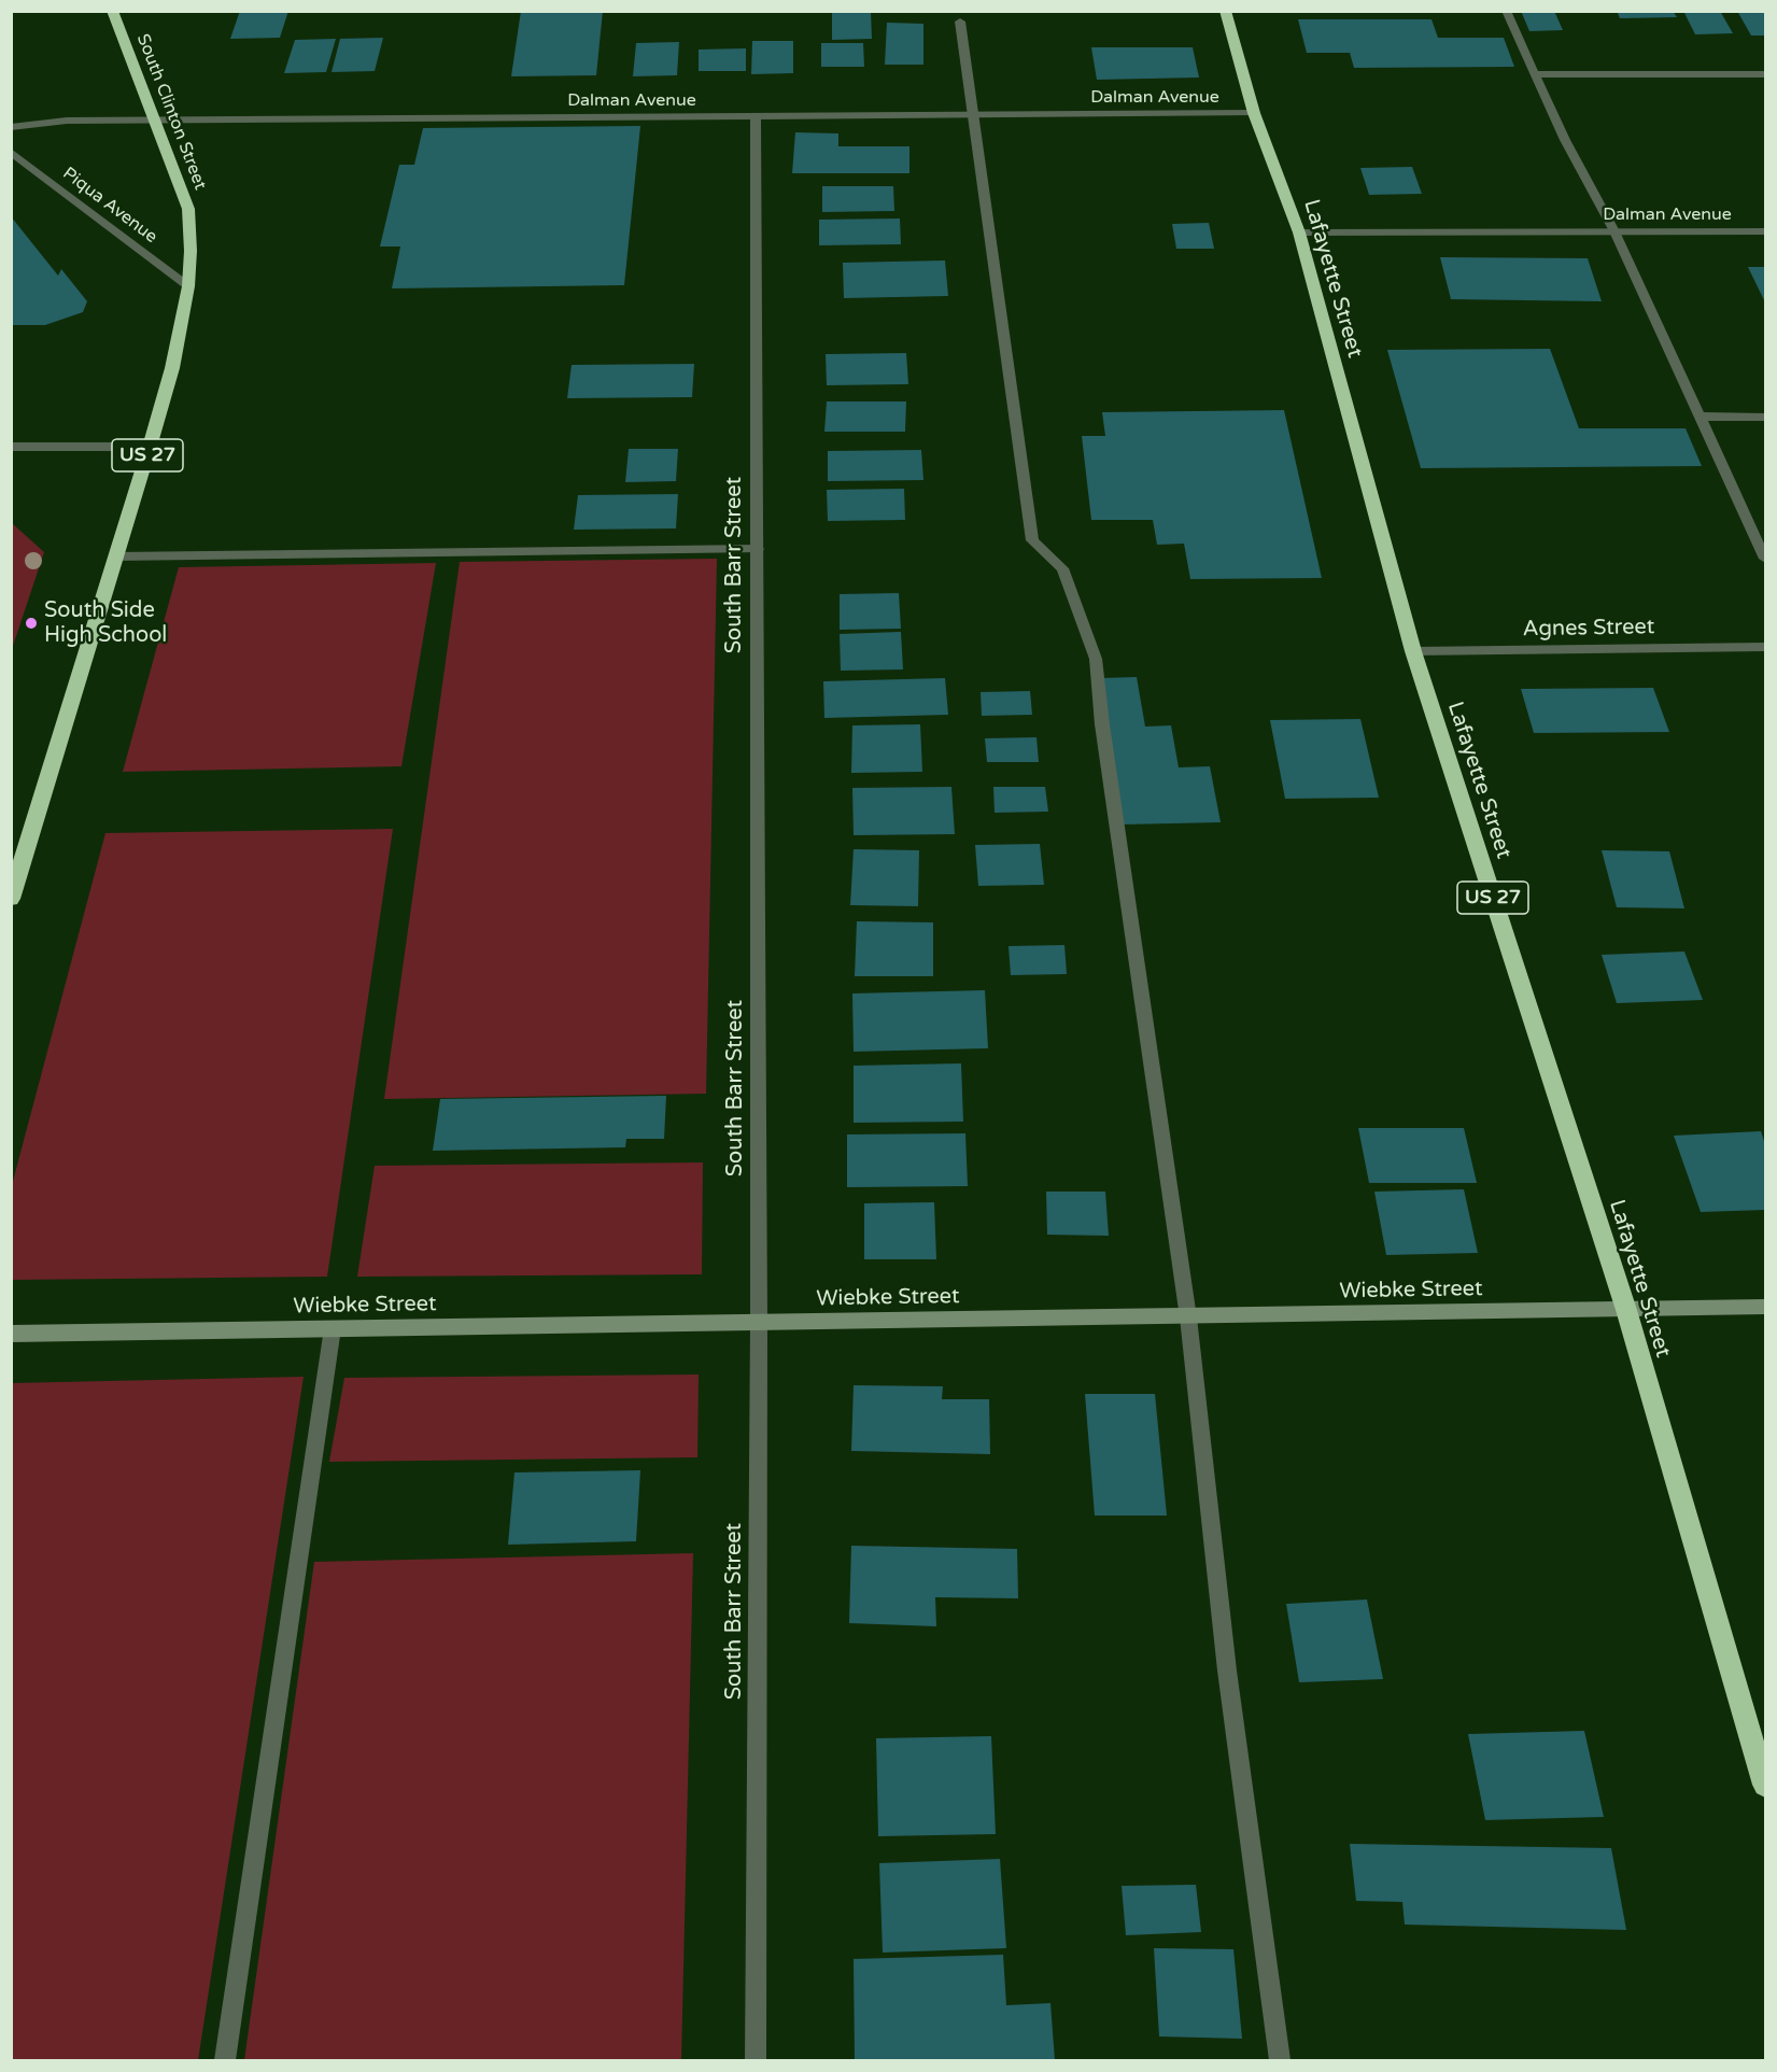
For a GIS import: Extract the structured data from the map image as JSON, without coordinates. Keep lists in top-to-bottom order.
{
  "streets": {
    "highway": ["South Clinton Street", "Lafayette Street", "US 27"],
    "street": [
      "Dalman Avenue",
      "Piqua Avenue",
      "South Barr Street",
      "Agnes Street",
      "Wiebke Street"
    ]
  },
  "crossings": [
    ["Dalman Avenue", "South Clinton Street"],
    ["Dalman Avenue", "Lafayette Street"],
    ["Dalman Avenue", "South Barr Street"],
    ["South Clinton Street", "Piqua Avenue"],
    ["Lafayette Street", "Agnes Street"],
    ["Lafayette Street", "Wiebke Street"],
    ["South Barr Street", "Wiebke Street"]
  ],
  "places": ["South Side High School"]
}
